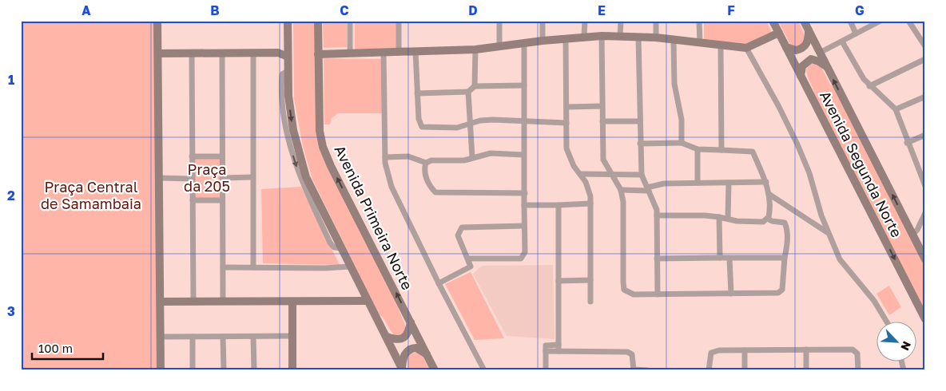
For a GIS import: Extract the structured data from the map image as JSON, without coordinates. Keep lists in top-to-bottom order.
{
  "streets": {
    "main road": ["Avenida Segunda Norte", "Avenida Primeira Norte"]
  },
  "parks": ["Praça da 205", "Praça Central de Samambaia"],
  "scale_bar": "100 m",
  "north": "bottom right",
  "grid": {
    "columns": [
      "A",
      "B",
      "C",
      "D",
      "E",
      "F",
      "G"
    ],
    "rows": ["1", "2", "3"]
  }
}
